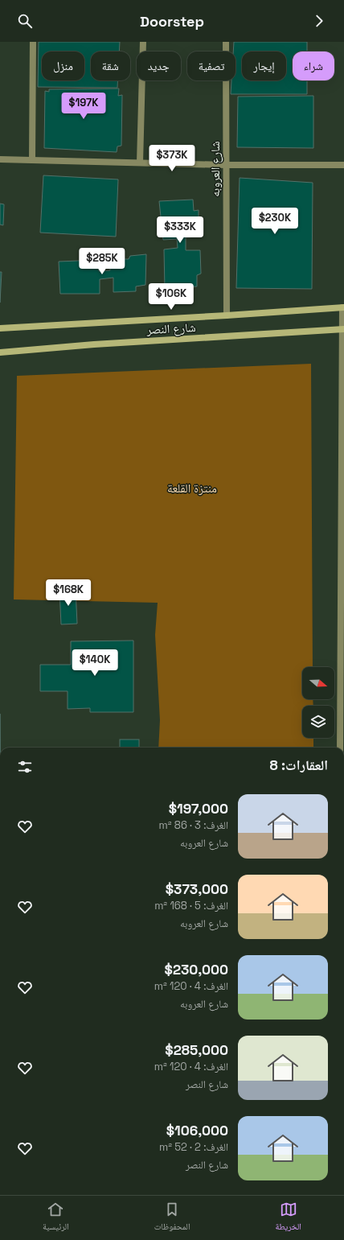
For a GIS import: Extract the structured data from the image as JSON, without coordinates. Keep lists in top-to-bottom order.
{
  "streets": {
    "street": ["شارع العروبه", "شارع النصر"]
  },
  "crossings": [
    ["شارع العروبه", "شارع النصر"]
  ],
  "parks": ["منتزة القلعة"],
  "north": "right",
  "page": {
    "header": "Doorstep",
    "chip": [
      "شراء",
      "إيجار",
      "تصفية",
      "جديد",
      "شقة",
      "منزل"
    ],
    "price": [
      "$197K",
      "$373K",
      "$230K",
      "$333K",
      "$285K",
      "$106K",
      "$168K",
      "$140K"
    ],
    "heading": "العقارات: 8",
    "list": [
      {
        "name": "$197,000",
        "note": "الغرف: 3 · 86 m² · شارع العروبه"
      },
      {
        "name": "$373,000",
        "note": "الغرف: 5 · 168 m² · شارع العروبه"
      },
      {
        "name": "$230,000",
        "note": "الغرف: 4 · 120 m² · شارع العروبه"
      },
      {
        "name": "$285,000",
        "note": "الغرف: 4 · 120 m² · شارع النصر"
      },
      {
        "name": "$106,000",
        "note": "الغرف: 2 · 52 m² · شارع النصر"
      }
    ],
    "tabs": ["الخريطة", "المحفوظات", "الرئيسية"]
  }
}
